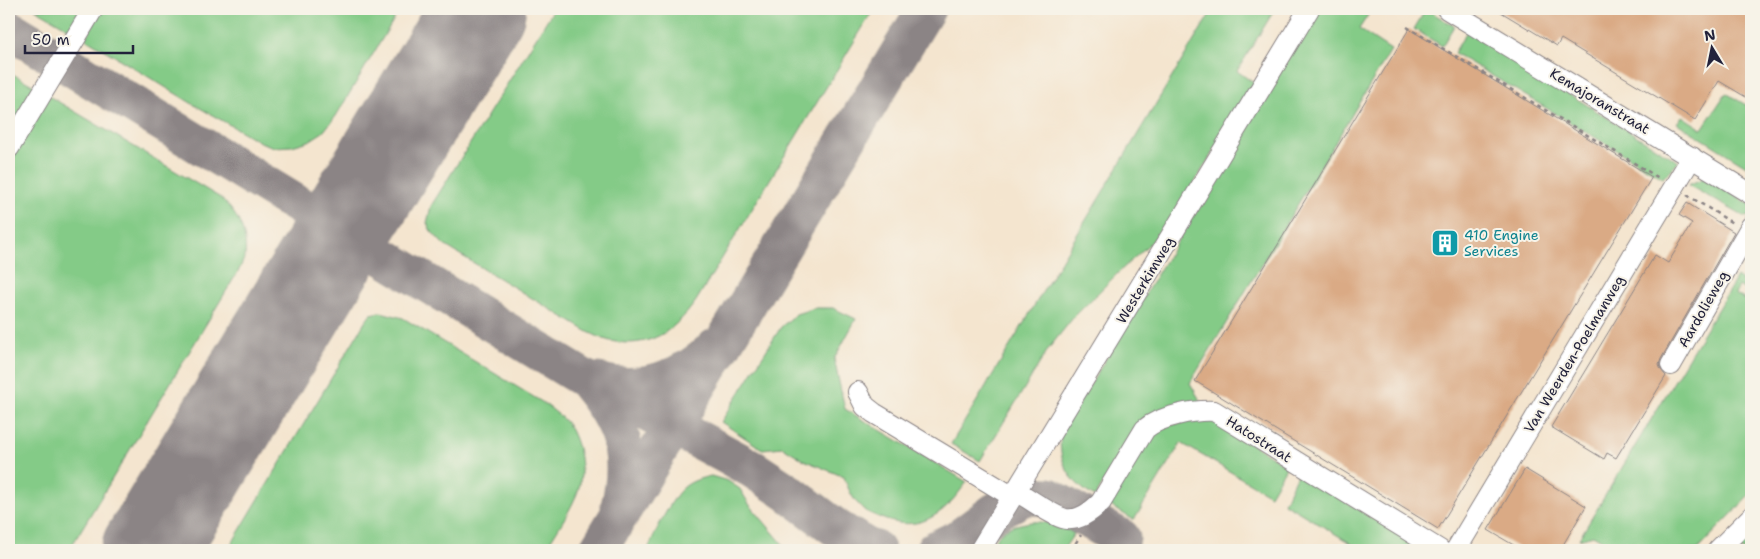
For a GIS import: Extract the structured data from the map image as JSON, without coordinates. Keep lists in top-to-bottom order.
{
  "streets": {
    "street": [
      "Kemajoranstraat",
      "Westerkimweg",
      "Aardolieweg",
      "Van Weerden-Poelmanweg",
      "Hatostraat"
    ]
  },
  "crossings": [
    ["Kemajoranstraat", "Van Weerden-Poelmanweg"],
    ["Westerkimweg", "Hatostraat"]
  ],
  "places": {
    "building": ["410 Engine Services"]
  },
  "scale_bar": "50 m",
  "north": "top"
}
